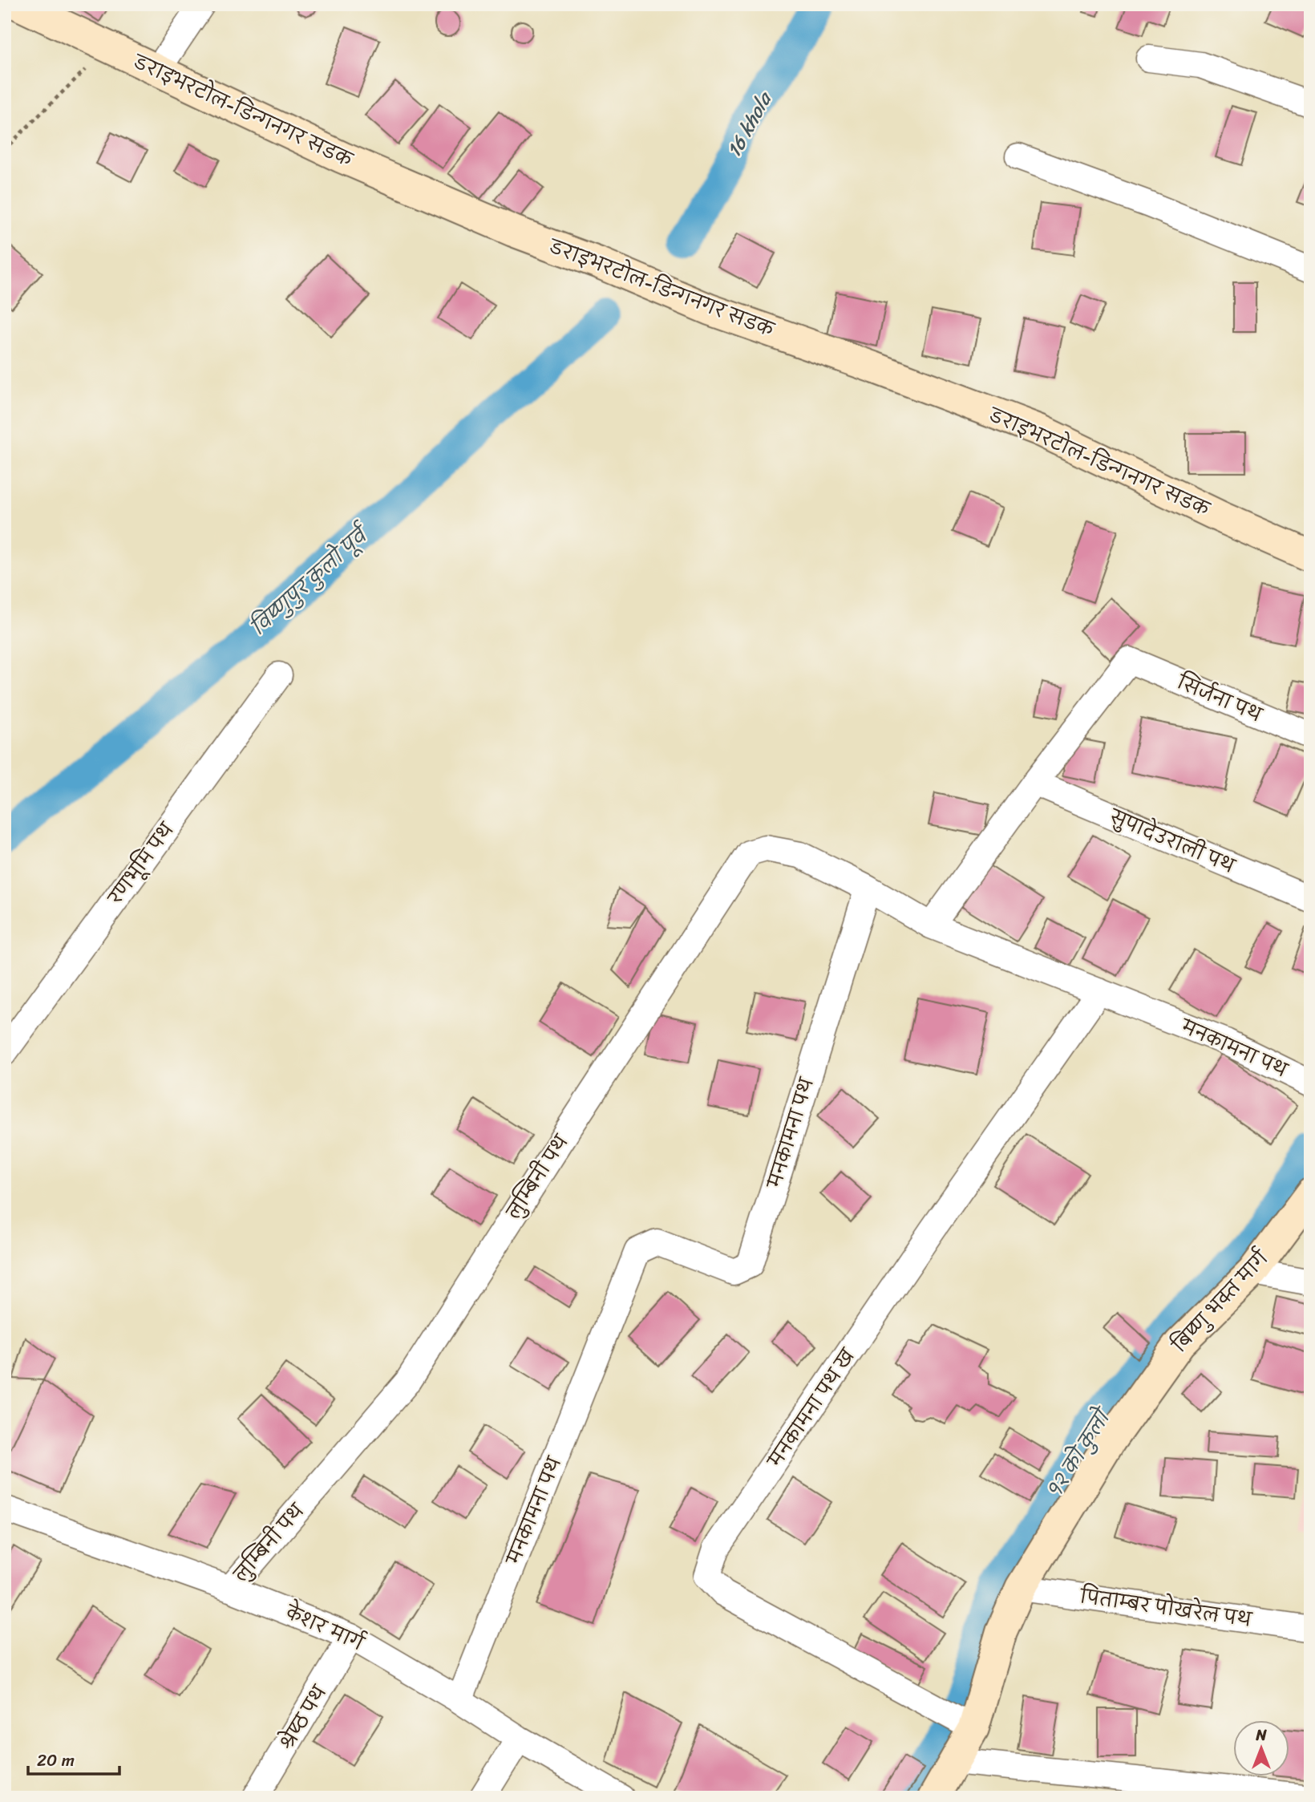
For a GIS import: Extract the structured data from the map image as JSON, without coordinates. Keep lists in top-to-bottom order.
{
  "streets": {
    "street": [
      "डराइभरटोल-डिन्गनगर सडक",
      "सिर्जना पथ",
      "सुपादेउराली पथ",
      "रणभूमि पथ",
      "मनकामना पथ",
      "लुम्बिनी पथ",
      "बिष्णु भक्त मार्ग",
      "मनकामना पथ ख",
      "पिताम्बर पोखरेल पथ",
      "केशर मार्ग",
      "श्रेष्ठ पथ"
    ]
  },
  "crossings": [
    ["सिर्जना पथ", "सुपादेउराली पथ"],
    ["मनकामना पथ", "लुम्बिनी पथ"],
    ["मनकामना पथ", "मनकामना पथ ख"],
    ["मनकामना पथ", "केशर मार्ग"],
    ["लुम्बिनी पथ", "केशर मार्ग"],
    ["बिष्णु भक्त मार्ग", "मनकामना पथ ख"],
    ["बिष्णु भक्त मार्ग", "पिताम्बर पोखरेल पथ"],
    ["केशर मार्ग", "श्रेष्ठ पथ"]
  ],
  "water": ["16 khola", "विष्णुपुर कुलो पूर्व", "१२ को कुलो"],
  "scale_bar": "20 m",
  "north": "top"
}
